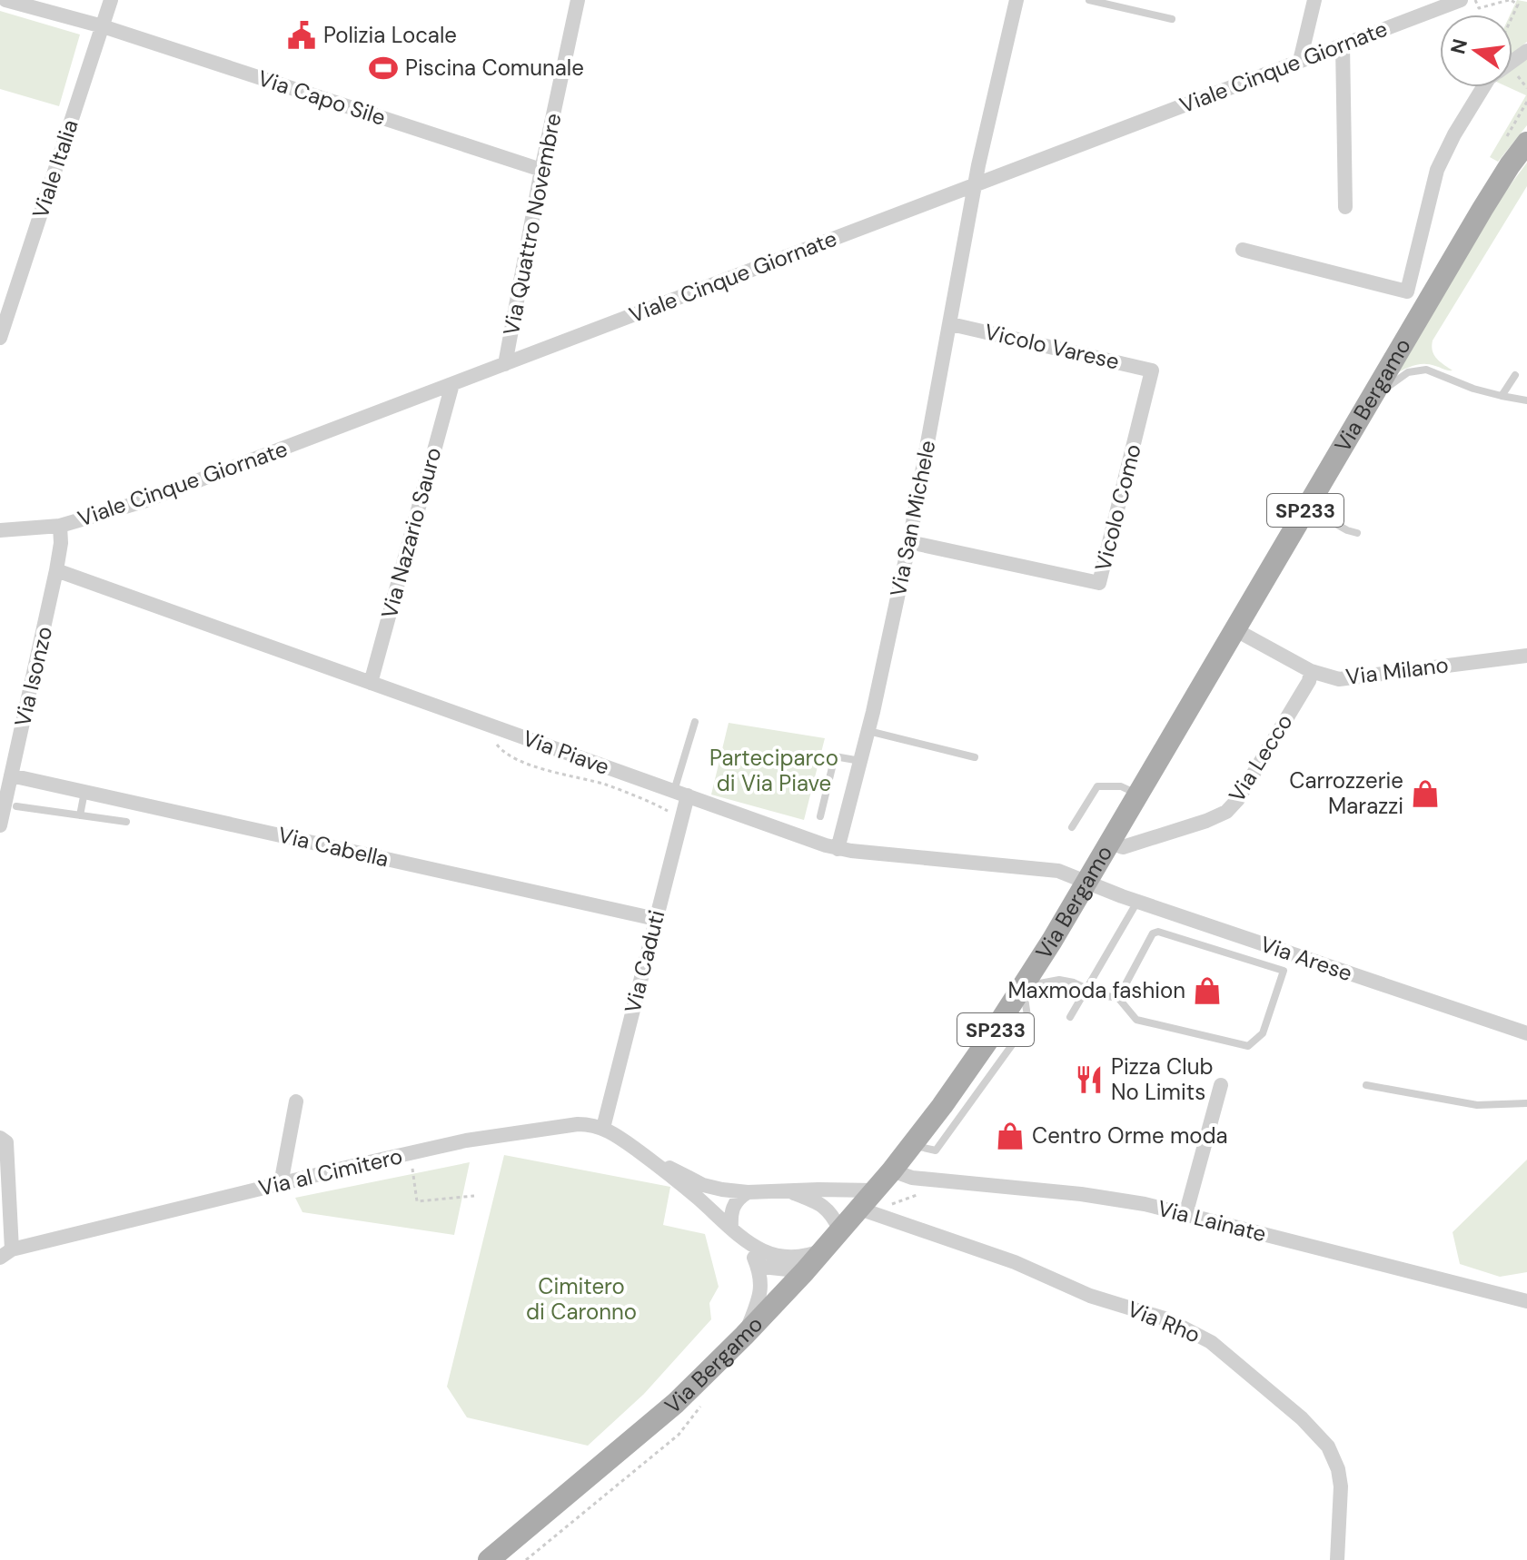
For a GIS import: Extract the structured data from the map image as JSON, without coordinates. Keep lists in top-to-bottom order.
{
  "streets": {
    "main road": ["Via Bergamo", "SP233"],
    "street": [
      "Viale Cinque Giornate",
      "Via Capo Sile",
      "Viale Italia",
      "Via Quattro Novembre",
      "Vicolo Varese",
      "Vicolo Como",
      "Via San Michele",
      "Via Nazario Sauro",
      "Via Milano",
      "Via Isonzo",
      "Via Piave",
      "Via Lecco",
      "Via Cabella",
      "Via Arese",
      "Via Caduti",
      "Via al Cimitero",
      "Via Lainate",
      "Via Rho"
    ]
  },
  "crossings": [
    ["Viale Cinque Giornate", "Via Quattro Novembre"],
    ["Viale Cinque Giornate", "Via San Michele"],
    ["Viale Cinque Giornate", "Via Nazario Sauro"],
    ["Viale Cinque Giornate", "Via Isonzo"],
    ["Via Capo Sile", "Viale Italia"],
    ["Via Capo Sile", "Via Quattro Novembre"],
    ["Vicolo Varese", "Vicolo Como"],
    ["Vicolo Varese", "Via San Michele"],
    ["Via Bergamo", "Via Milano"],
    ["Via Bergamo", "Via Piave"],
    ["Via Bergamo", "Via Lecco"],
    ["Via Bergamo", "Via Arese"],
    ["Via Bergamo", "Via Lainate"],
    ["Via Bergamo", "Via Rho"],
    ["Vicolo Como", "Via San Michele"],
    ["Via San Michele", "Via Piave"],
    ["Via Nazario Sauro", "Via Piave"],
    ["Via Milano", "Via Lecco"],
    ["Via Isonzo", "Via Piave"],
    ["Via Isonzo", "Via Cabella"],
    ["Via Piave", "Via Arese"],
    ["Via Piave", "Via Caduti"],
    ["Via Cabella", "Via Caduti"],
    ["Via Caduti", "Via al Cimitero"]
  ],
  "parks": ["Parteciparco di Via Piave", "Cimitero di Caronno"],
  "places": {
    "public building": ["Polizia Locale"],
    "sports": ["Piscina Comunale"],
    "shop": ["Carrozzerie Marazzi", "Maxmoda fashion", "Centro Orme moda"],
    "restaurant": ["Pizza Club No Limits"]
  },
  "north": "left"
}
